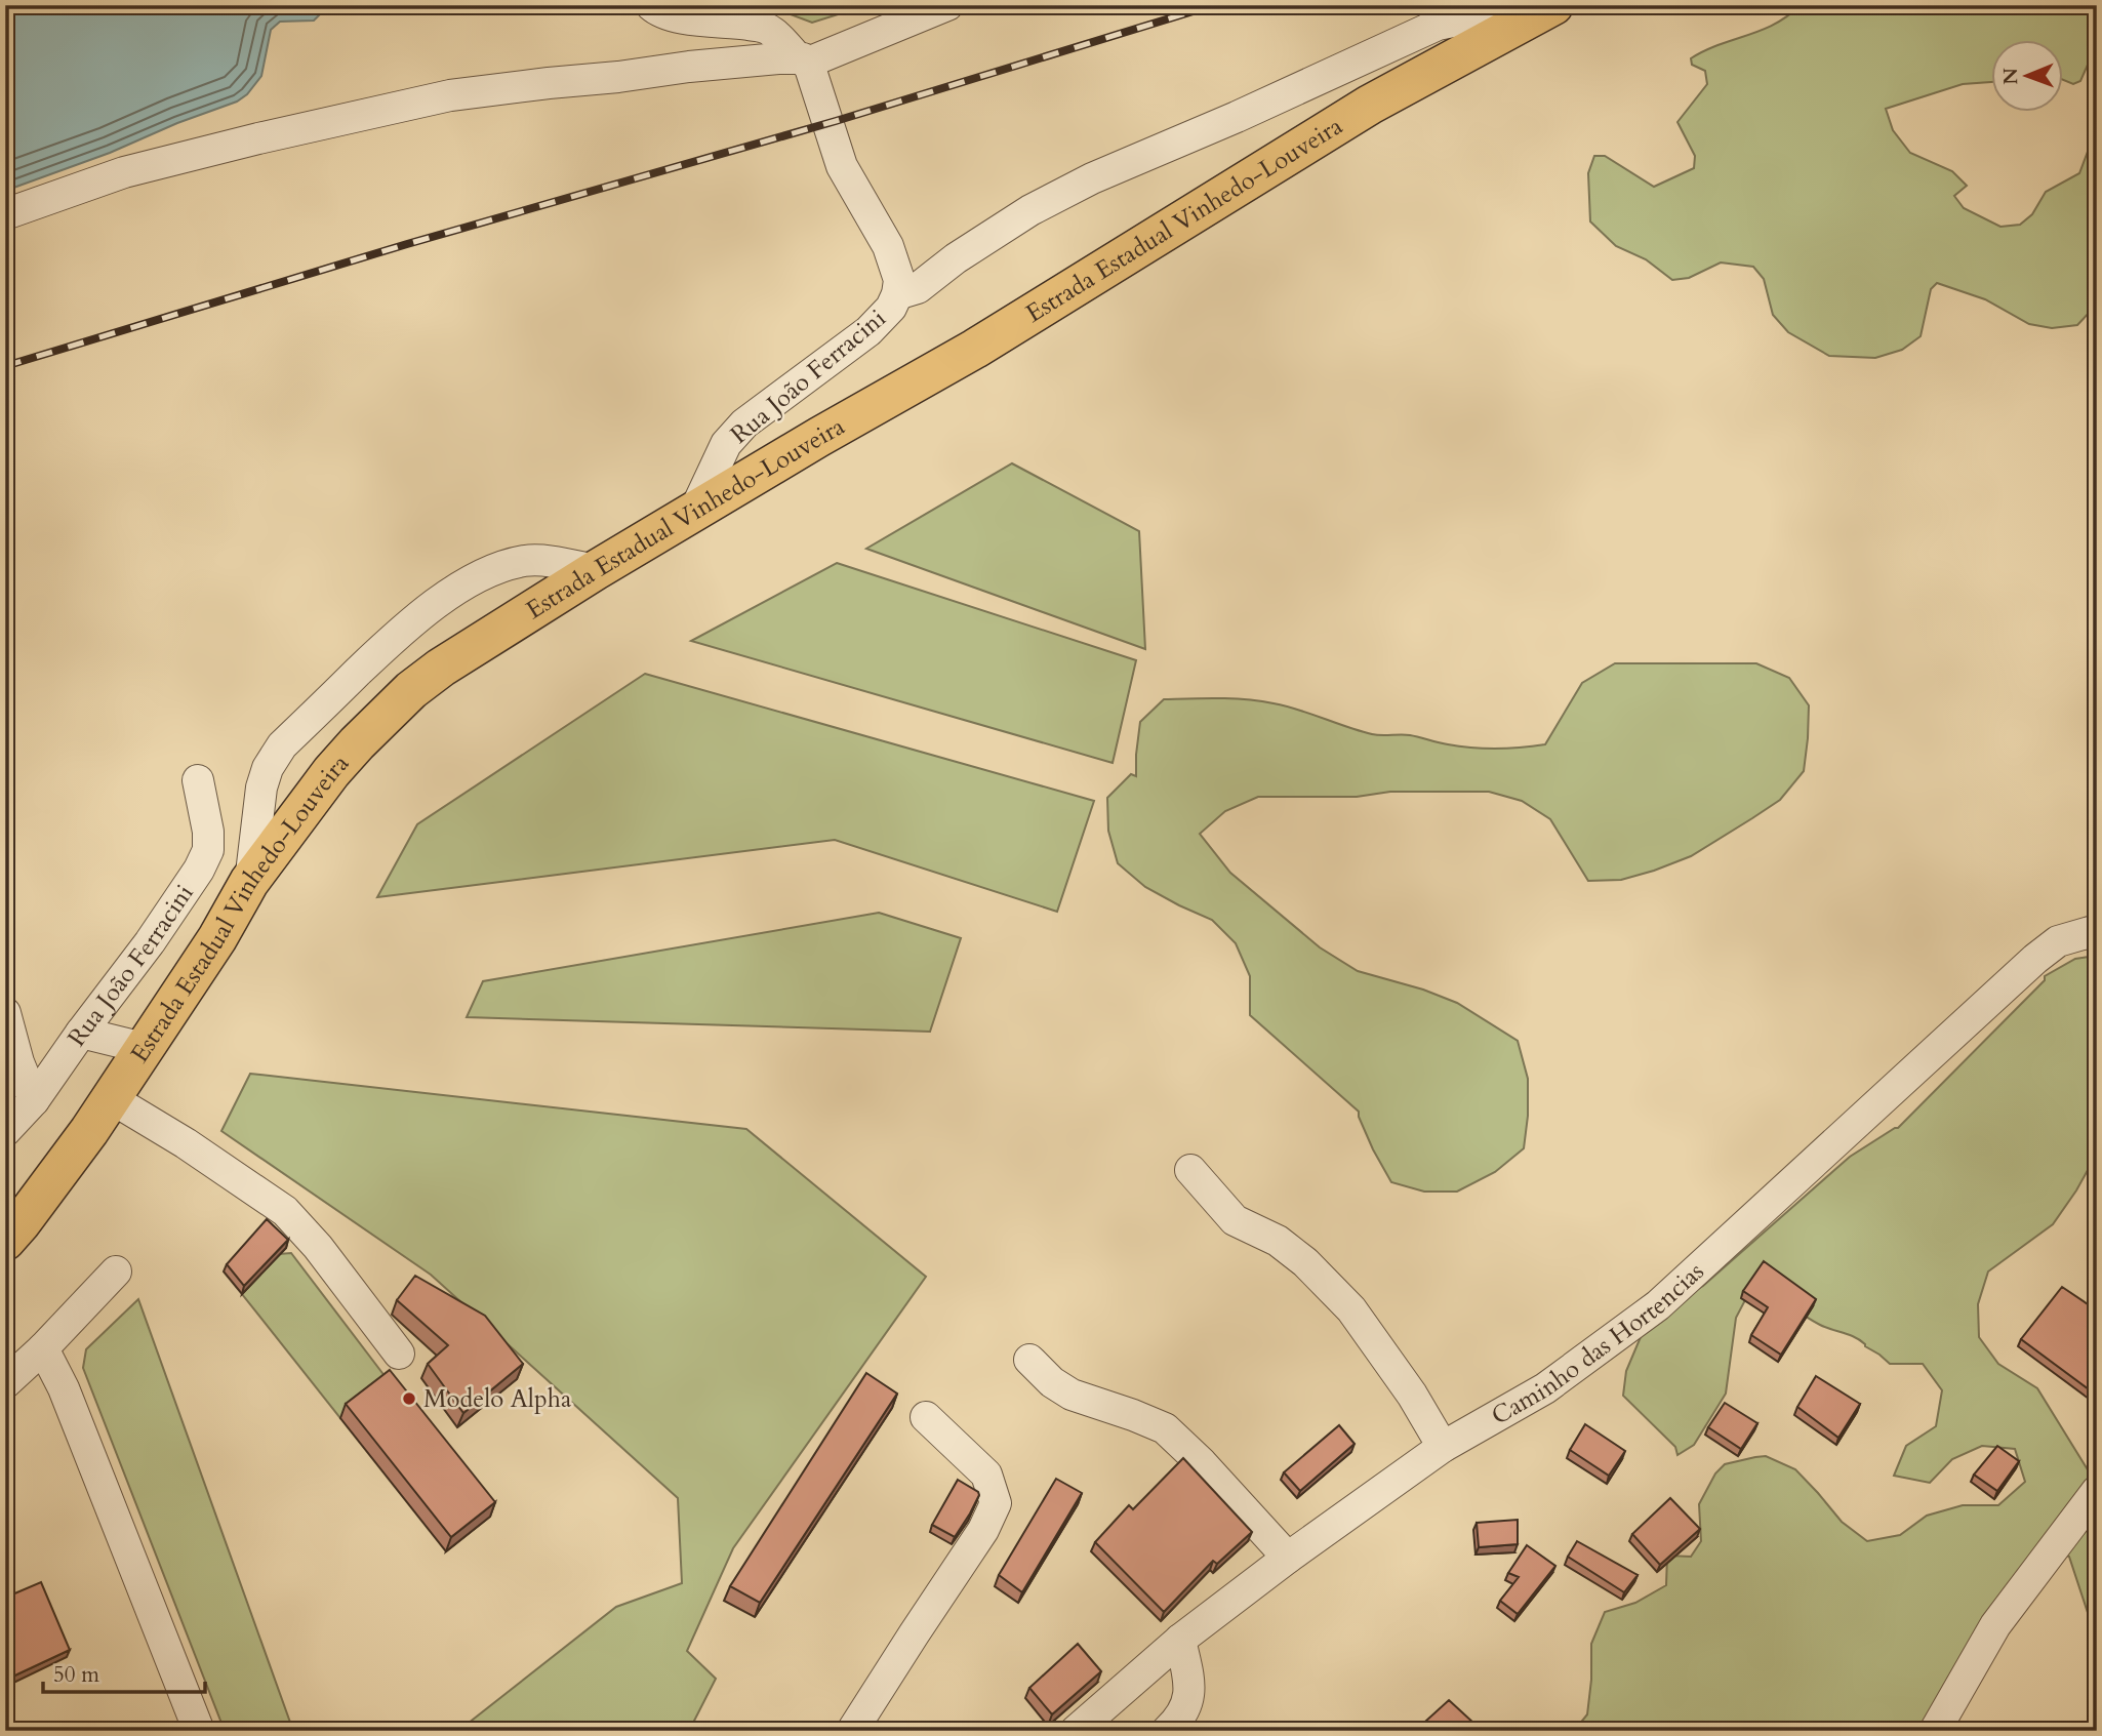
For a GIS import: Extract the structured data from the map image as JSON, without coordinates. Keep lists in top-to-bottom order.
{
  "streets": {
    "main road": ["Estrada Estadual Vinhedo-Louveira"],
    "street": ["Rua João Ferracini", "Caminho das Hortencias"]
  },
  "crossings": [
    ["Estrada Estadual Vinhedo-Louveira", "Rua João Ferracini"]
  ],
  "places": ["Modelo Alpha"],
  "scale_bar": "50 m",
  "north": "left"
}
